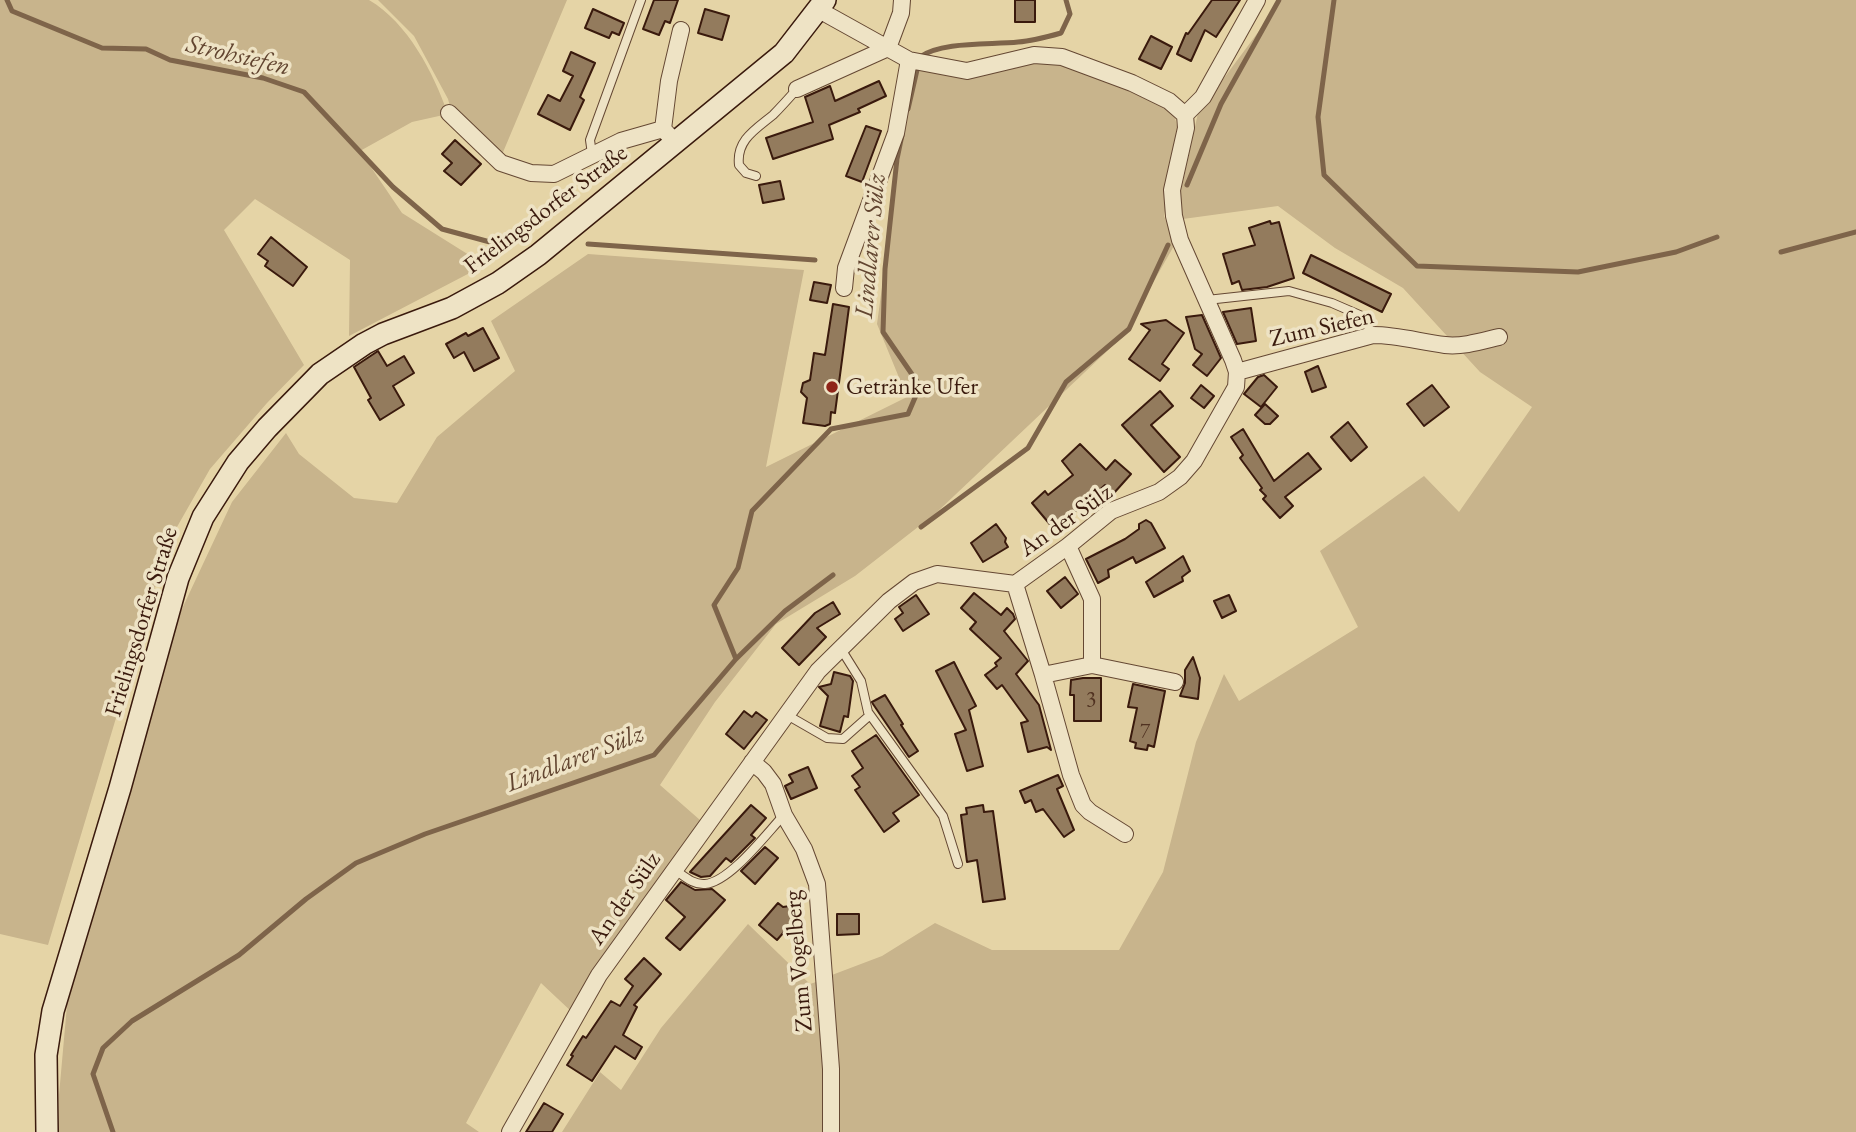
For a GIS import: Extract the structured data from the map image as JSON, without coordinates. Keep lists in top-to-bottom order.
{
  "streets": {
    "main road": ["Frielingsdorfer Straße"],
    "street": ["Zum Siefen", "An der Sülz", "Zum Vogelberg"]
  },
  "crossings": [
    ["Zum Siefen", "An der Sülz"],
    ["An der Sülz", "Zum Vogelberg"]
  ],
  "water": ["Strohsiefen", "Lindlarer Sülz"],
  "places": ["Getränke Ufer"],
  "house_numbers": ["3", "7"]
}
